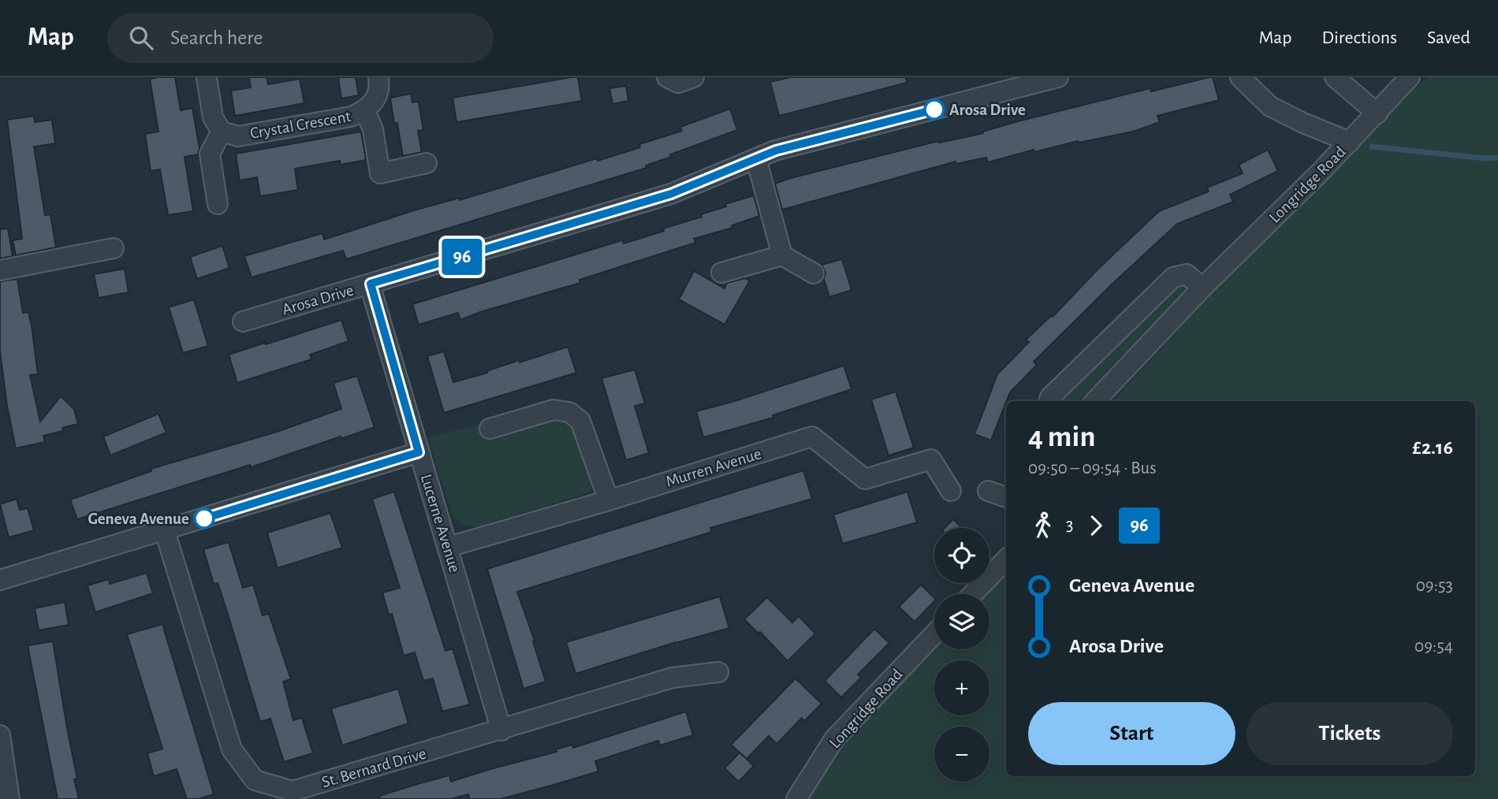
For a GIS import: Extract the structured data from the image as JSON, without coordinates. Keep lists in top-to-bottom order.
{
  "streets": {
    "street": [
      "Crystal Crescent",
      "Longridge Road",
      "Arosa Drive",
      "Murren Avenue",
      "Lucerne Avenue",
      "St. Bernard Drive"
    ]
  },
  "crossings": [
    ["Arosa Drive", "Lucerne Avenue"],
    ["Murren Avenue", "Lucerne Avenue"],
    ["Lucerne Avenue", "St. Bernard Drive"]
  ],
  "places": ["Arosa Drive", "Geneva Avenue"],
  "lines": ["bus line 96"],
  "page": {
    "header": "Map",
    "search": "Search here",
    "nav": ["Map", "Directions", "Saved"],
    "on_map": "96",
    "heading": ["4 min", "09:50 – 09:54 · Bus", "£2.16"],
    "legs": ["3", "96"],
    "map_buttons": ["+", "−"],
    "list": [
      {
        "name": "Geneva Avenue",
        "value": "09:53"
      },
      {
        "name": "Arosa Drive",
        "value": "09:54"
      }
    ],
    "buttons": ["Start", "Tickets"]
  }
}
